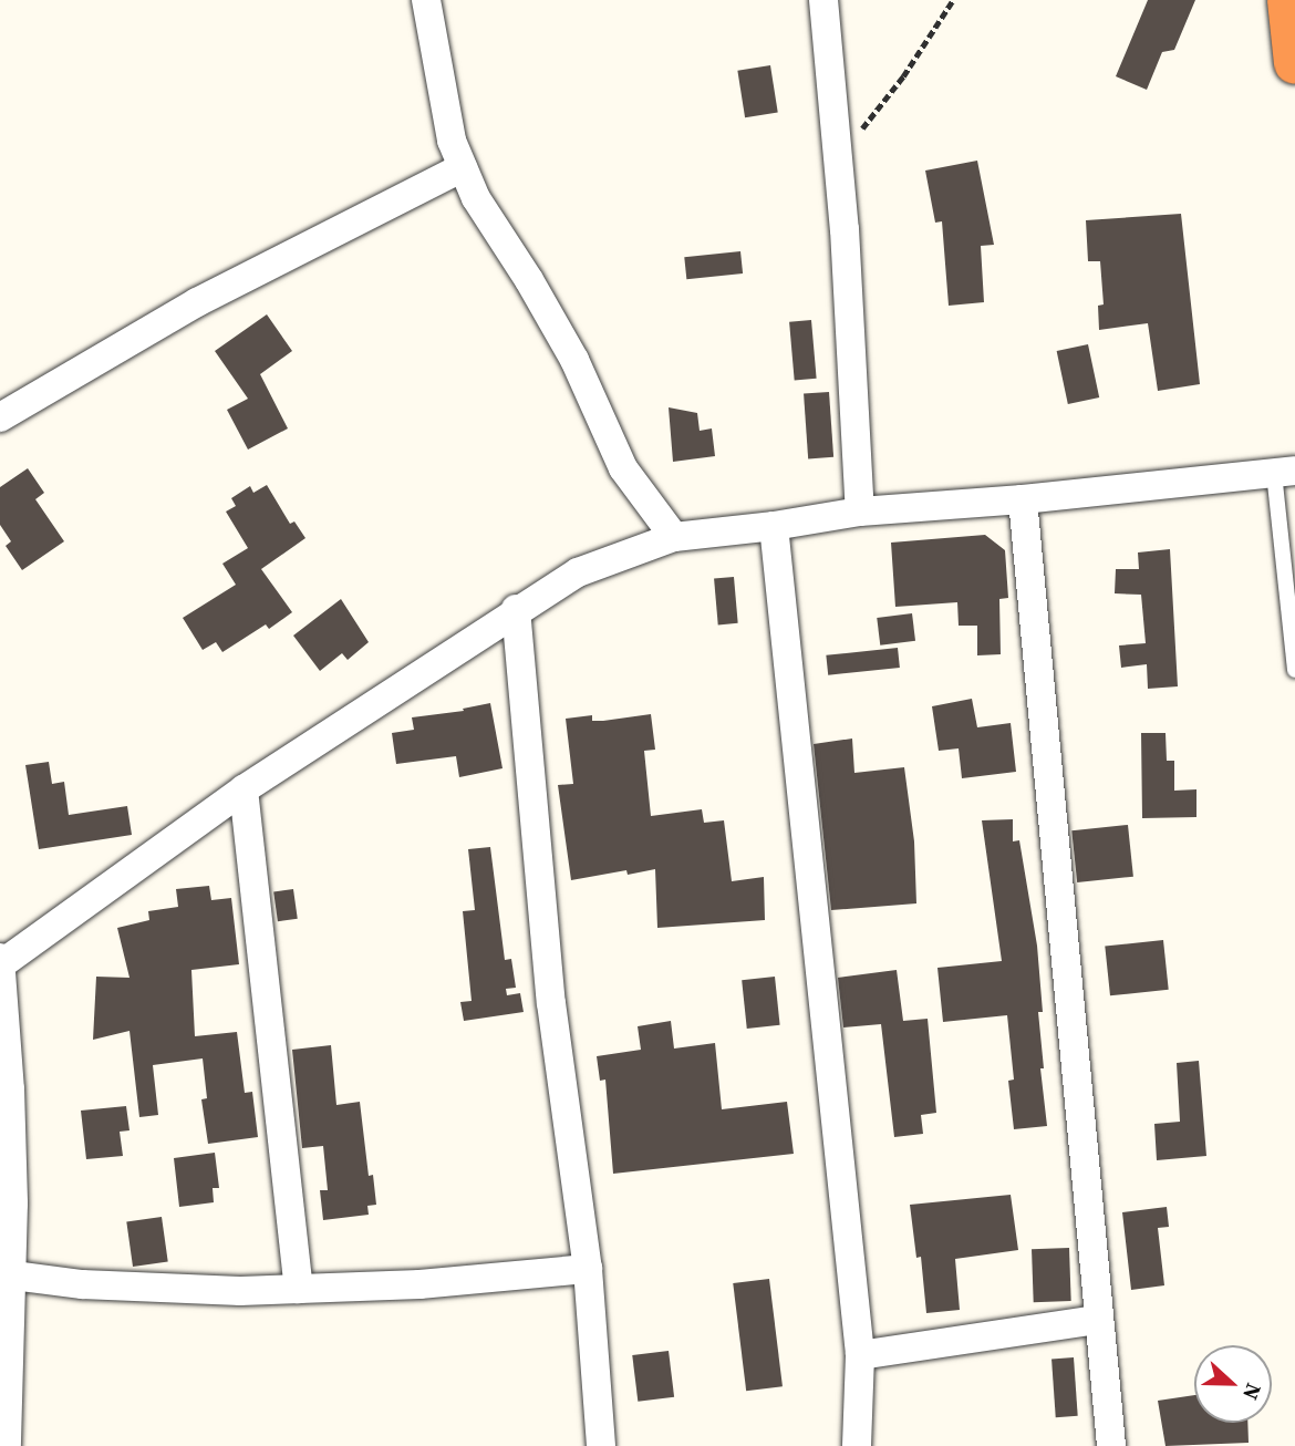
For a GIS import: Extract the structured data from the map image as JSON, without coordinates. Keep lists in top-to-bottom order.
{
  "north": "right"
}
